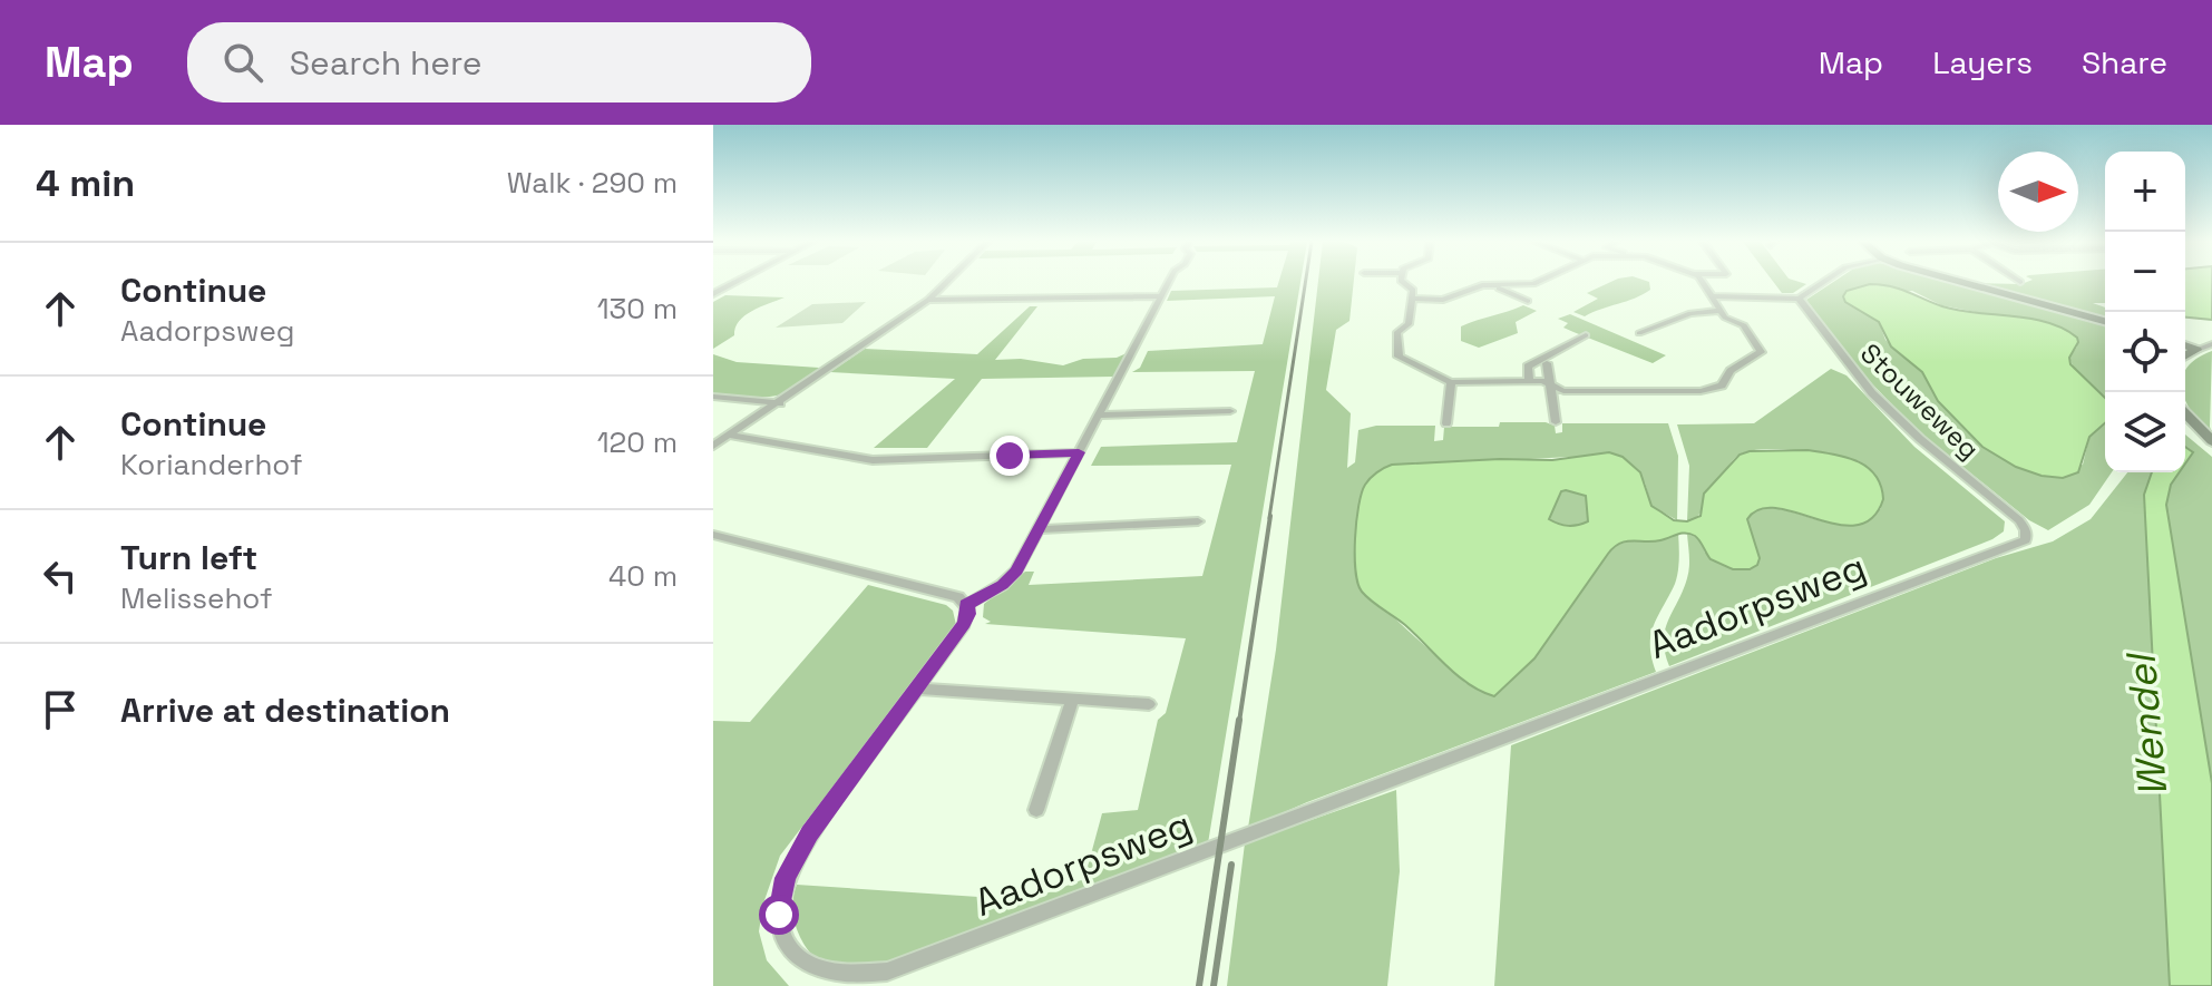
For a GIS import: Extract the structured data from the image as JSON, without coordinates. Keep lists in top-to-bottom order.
{
  "streets": {
    "street": ["Stouweweg", "Aadorpsweg"]
  },
  "crossings": [
    ["Stouweweg", "Aadorpsweg"]
  ],
  "water": ["Wendel"],
  "north": "right",
  "page": {
    "header": "Map",
    "search": "Search here",
    "nav": ["Map", "Layers", "Share"],
    "heading": ["4 min", "Walk · 290 m"],
    "map_buttons": ["+", "−"],
    "list": [
      ["Continue", "Aadorpsweg", "130 m"],
      ["Continue", "Korianderhof", "120 m"],
      ["Turn left", "Melissehof", "40 m"],
      "Arrive at destination"
    ]
  }
}
